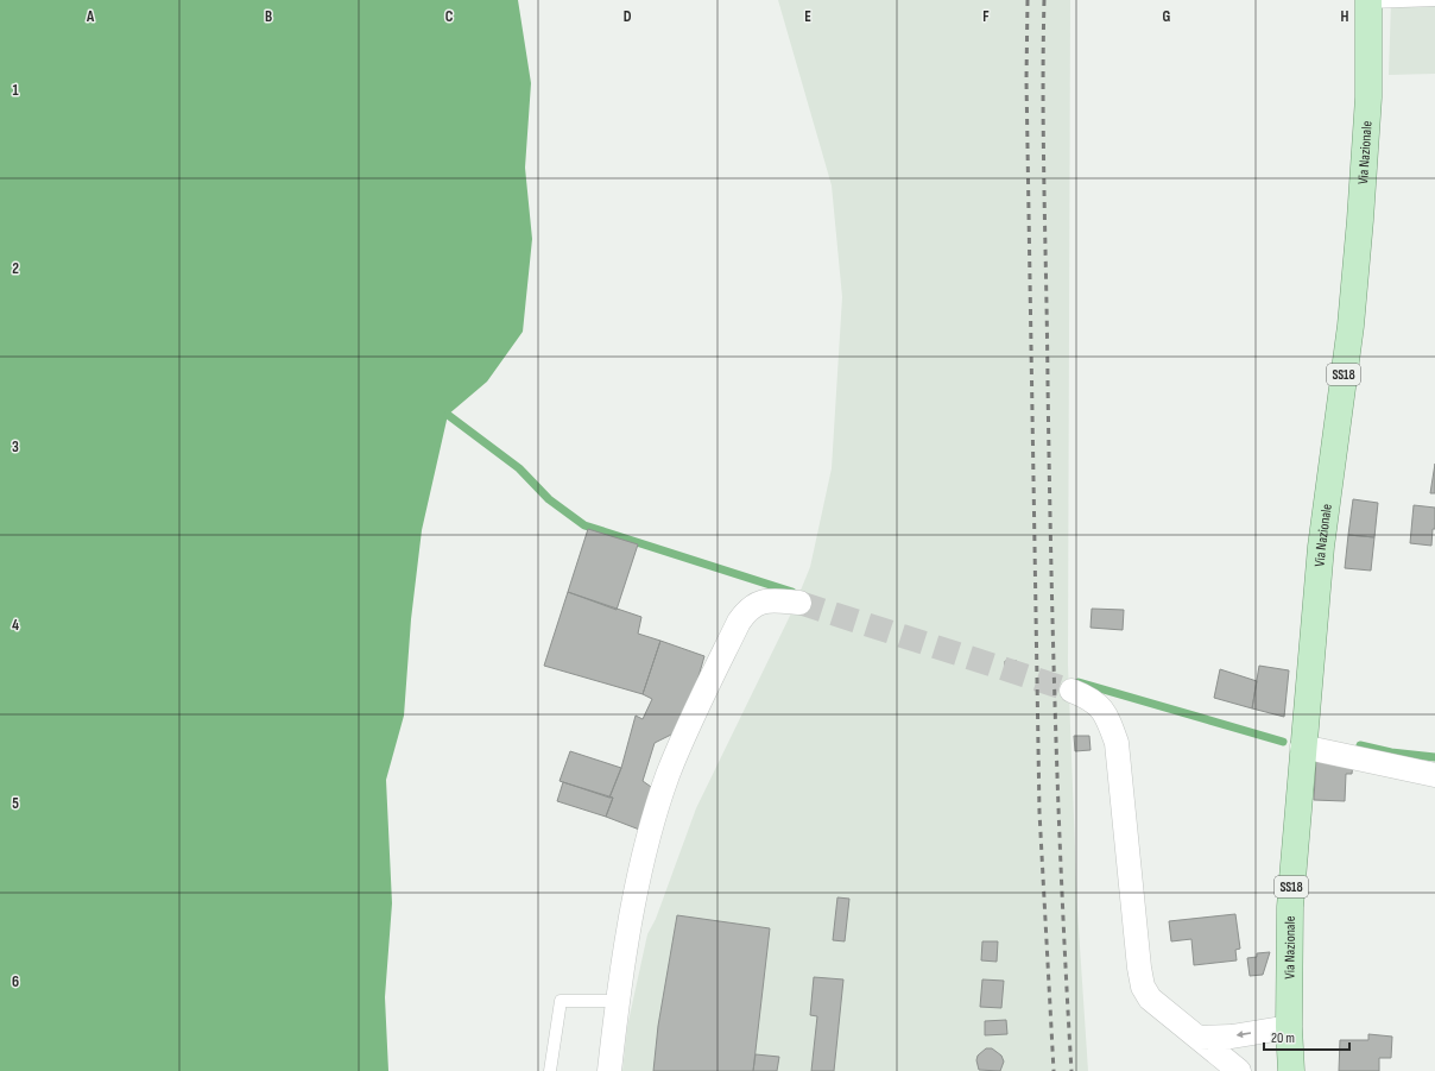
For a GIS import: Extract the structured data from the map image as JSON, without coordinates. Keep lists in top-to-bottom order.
{
  "streets": {
    "main road": ["Via Nazionale", "SS18"]
  },
  "scale_bar": "20 m",
  "grid": {
    "columns": [
      "A",
      "B",
      "C",
      "D",
      "E",
      "F",
      "G",
      "H"
    ],
    "rows": [
      "1",
      "2",
      "3",
      "4",
      "5",
      "6"
    ]
  }
}
